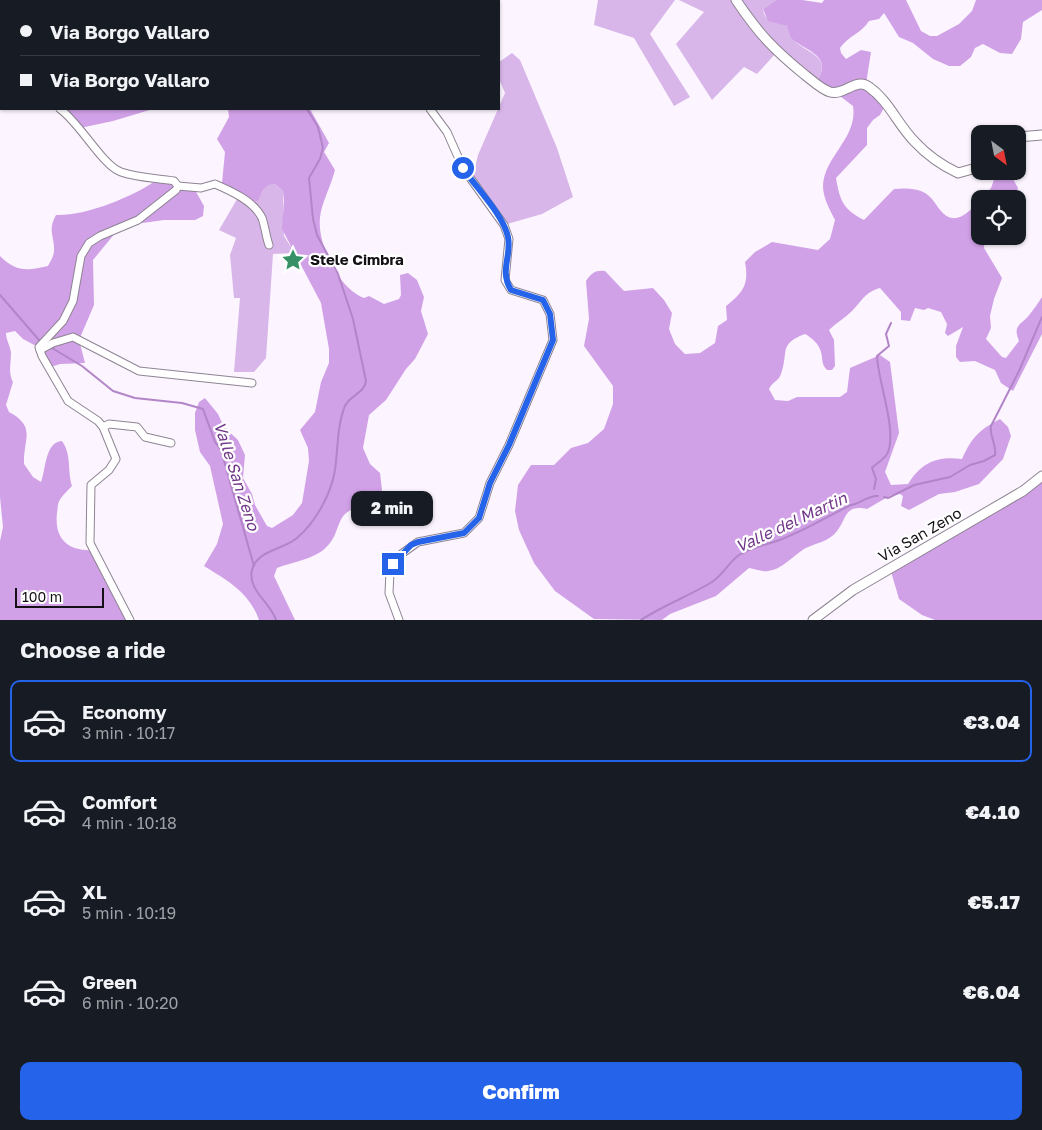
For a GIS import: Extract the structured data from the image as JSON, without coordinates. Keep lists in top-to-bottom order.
{
  "streets": {
    "street": ["Via San Zeno"]
  },
  "water": ["Valle San Zeno", "Valle del Martin"],
  "places": {
    "place": ["Stele Cimbra"]
  },
  "scale_bar": "100 m",
  "north": "bottom right",
  "page": {
    "banner": ["Via Borgo Vallaro", "Via Borgo Vallaro"],
    "bubble": "2 min",
    "scale": "100 m",
    "heading": "Choose a ride",
    "list": [
      {
        "name": "Economy",
        "note": "3 min · 10:17",
        "value": "€3.04"
      },
      {
        "name": "Comfort",
        "note": "4 min · 10:18",
        "value": "€4.10"
      },
      {
        "name": "XL",
        "note": "5 min · 10:19",
        "value": "€5.17"
      },
      {
        "name": "Green",
        "note": "6 min · 10:20",
        "value": "€6.04"
      }
    ],
    "buttons": "Confirm"
  }
}
